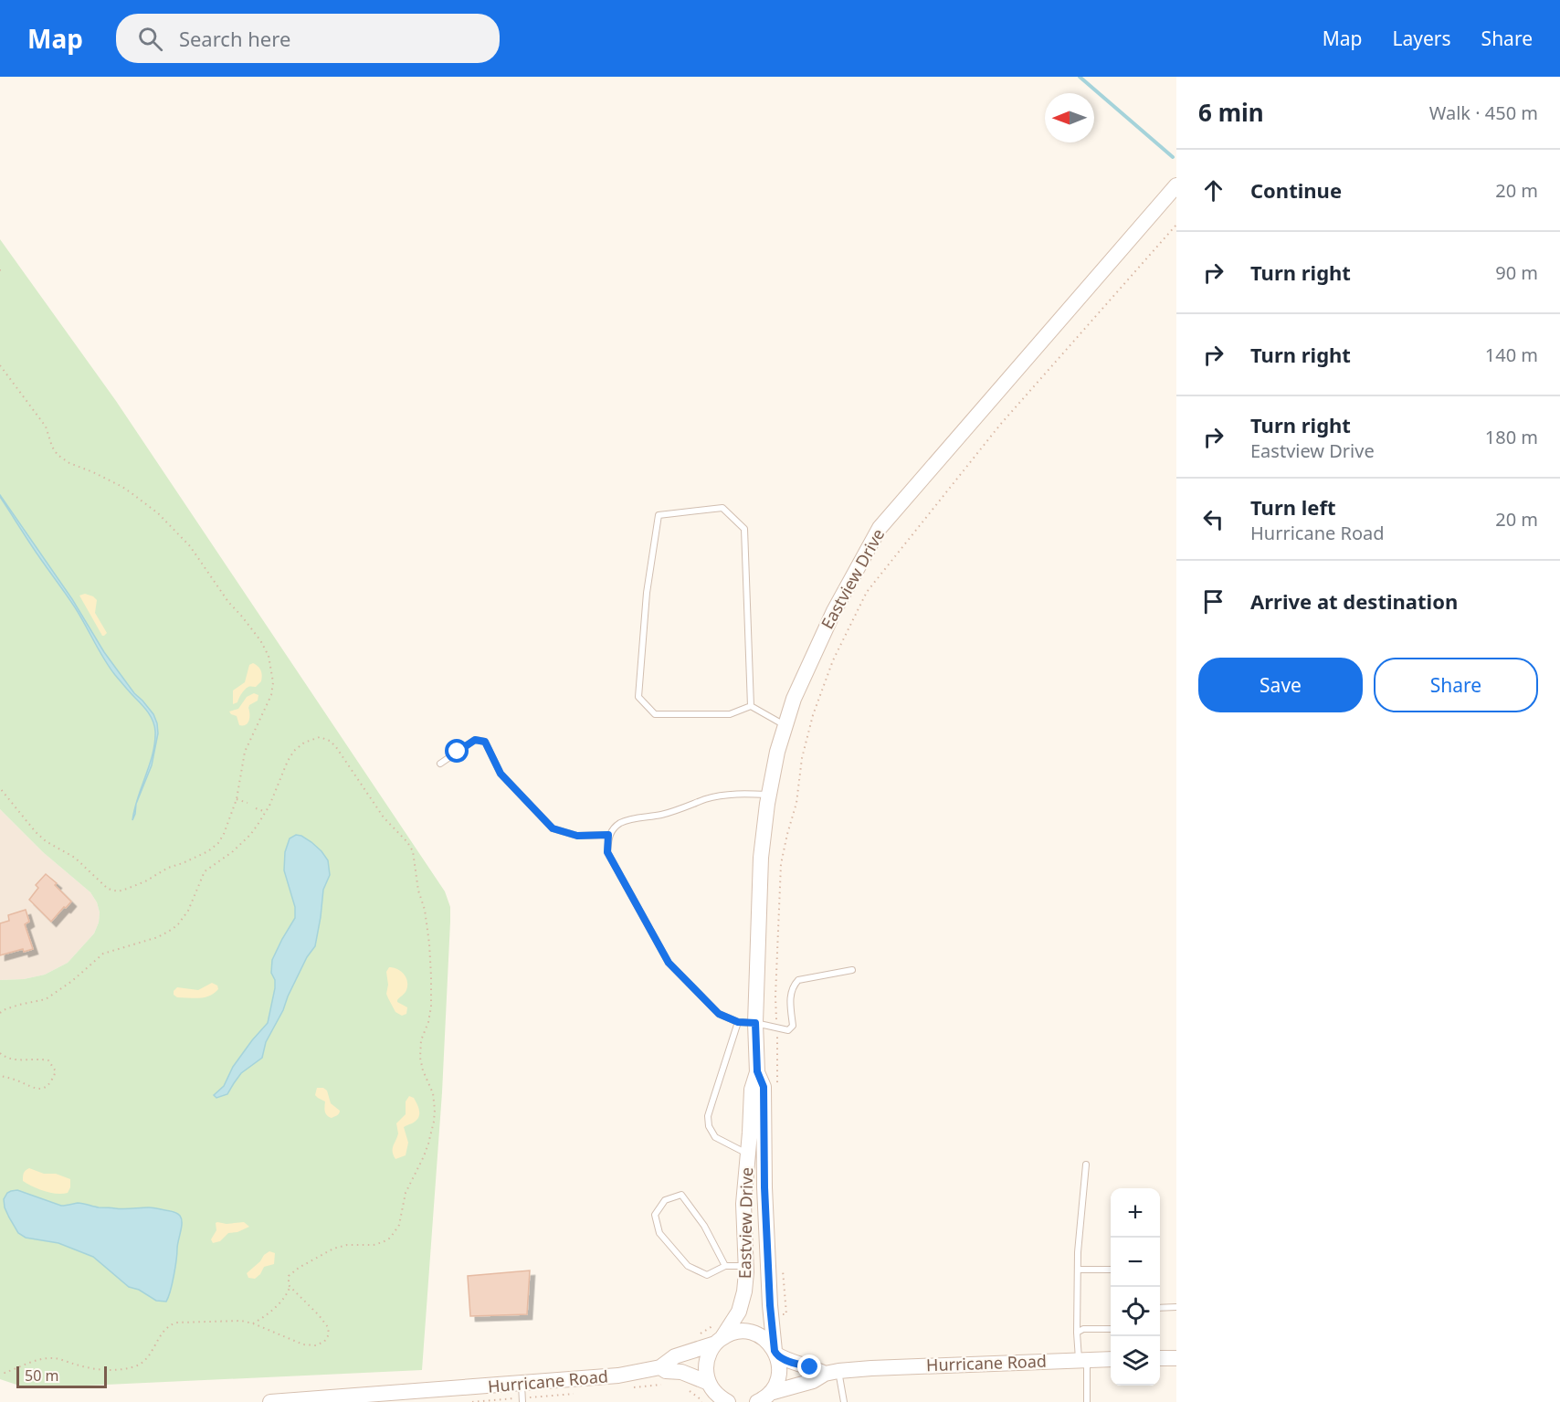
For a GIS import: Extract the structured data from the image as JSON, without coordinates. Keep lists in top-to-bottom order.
{
  "streets": {
    "street": ["Eastview Drive", "Hurricane Road"]
  },
  "crossings": [
    ["Eastview Drive", "Hurricane Road"]
  ],
  "scale_bar": "50 m",
  "north": "left",
  "page": {
    "header": "Map",
    "search": "Search here",
    "nav": ["Map", "Layers", "Share"],
    "heading": ["6 min", "Walk · 450 m"],
    "list": [
      ["Continue", "20 m"],
      ["Turn right", "90 m"],
      ["Turn right", "140 m"],
      ["Turn right", "Eastview Drive", "180 m"],
      ["Turn left", "Hurricane Road", "20 m"],
      "Arrive at destination"
    ],
    "buttons": ["Save", "Share"],
    "map_buttons": ["+", "−"],
    "scale": "50 m"
  }
}
